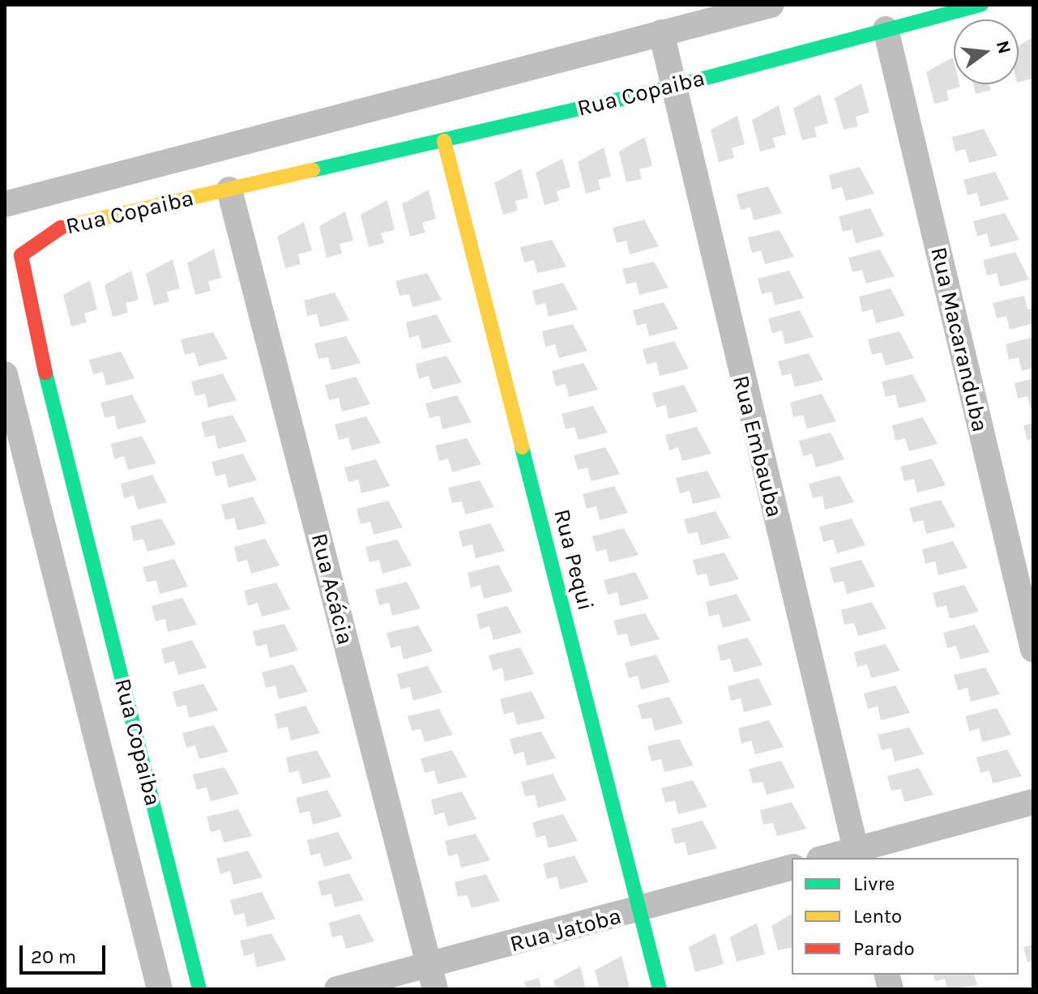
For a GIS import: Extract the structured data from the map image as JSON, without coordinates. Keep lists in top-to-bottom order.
{
  "streets": {
    "street": [
      "Rua Copaiba",
      "Rua Macaranduba",
      "Rua Embauba",
      "Rua Pequi",
      "Rua Acácia",
      "Rua Jatoba"
    ]
  },
  "crossings": [
    ["Rua Copaiba", "Rua Macaranduba"],
    ["Rua Copaiba", "Rua Embauba"],
    ["Rua Copaiba", "Rua Pequi"],
    ["Rua Copaiba", "Rua Acácia"],
    ["Rua Pequi", "Rua Jatoba"],
    ["Rua Acácia", "Rua Jatoba"]
  ],
  "legend": ["Livre", "Lento", "Parado"],
  "scale_bar": "20 m",
  "north": "right"
}
